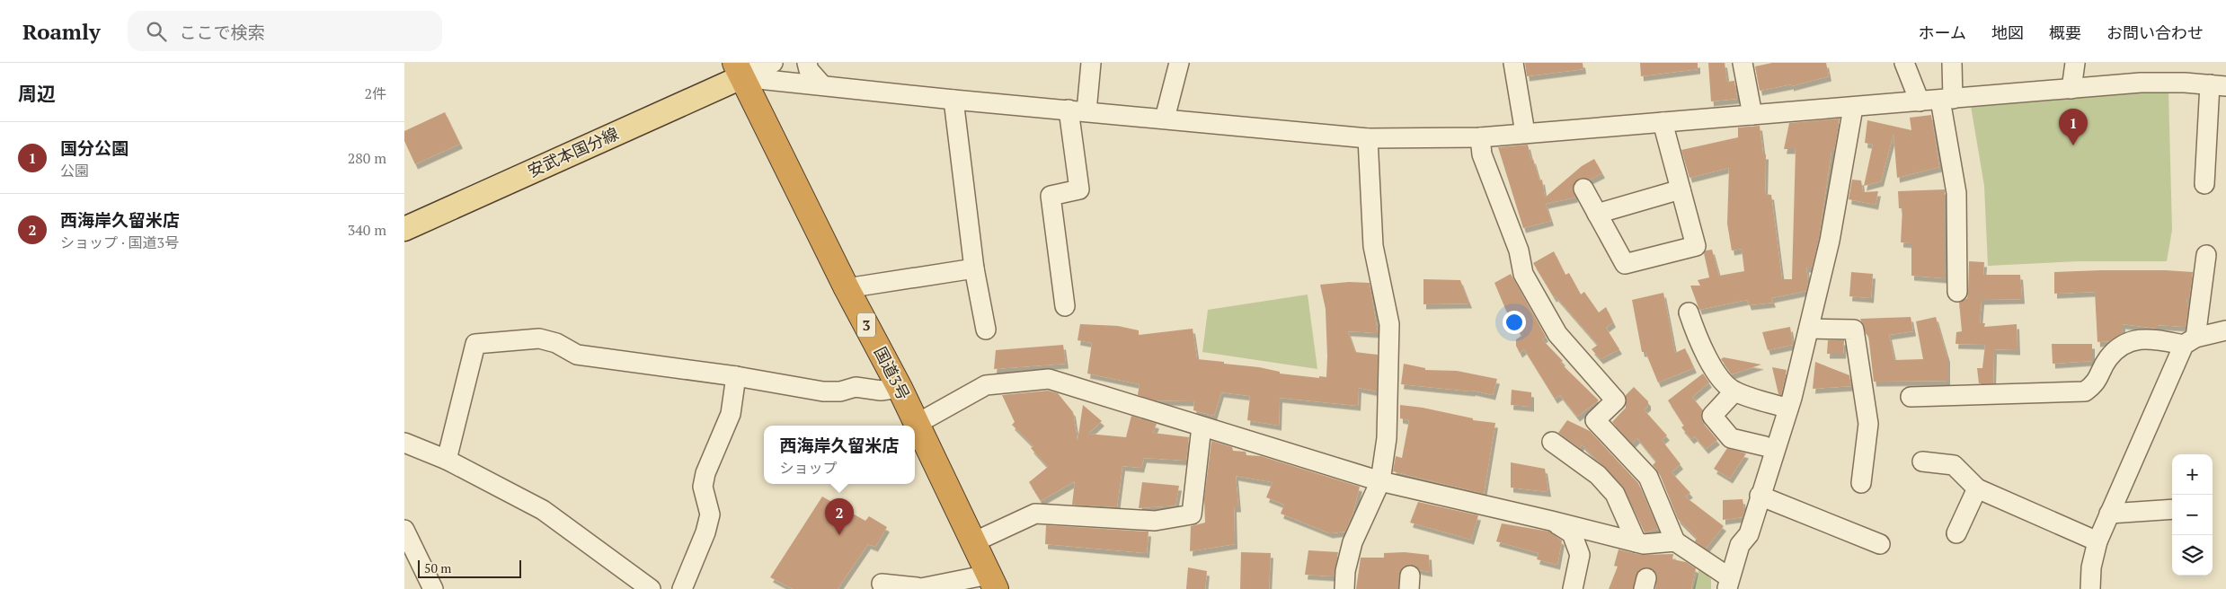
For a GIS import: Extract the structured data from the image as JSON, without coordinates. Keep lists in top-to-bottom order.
{
  "streets": {
    "highway": ["3", "国道3号"],
    "main road": ["安武本国分線"]
  },
  "crossings": [
    ["安武本国分線", "国道3号"]
  ],
  "scale_bar": "50 m",
  "page": {
    "header": "Roamly",
    "search": "ここで検索",
    "nav": [
      "ホーム",
      "地図",
      "概要",
      "お問い合わせ"
    ],
    "heading": ["周辺", "2件"],
    "pins": ["1", "2"],
    "list": [
      {
        "mark": "1",
        "name": "国分公園",
        "note": "公園",
        "value": "280 m"
      },
      {
        "mark": "2",
        "name": "西海岸久留米店",
        "note": "ショップ · 国道3号",
        "value": "340 m"
      }
    ],
    "popup": ["西海岸久留米店", "ショップ"],
    "map_buttons": ["+", "−"],
    "scale": "50 m"
  }
}
